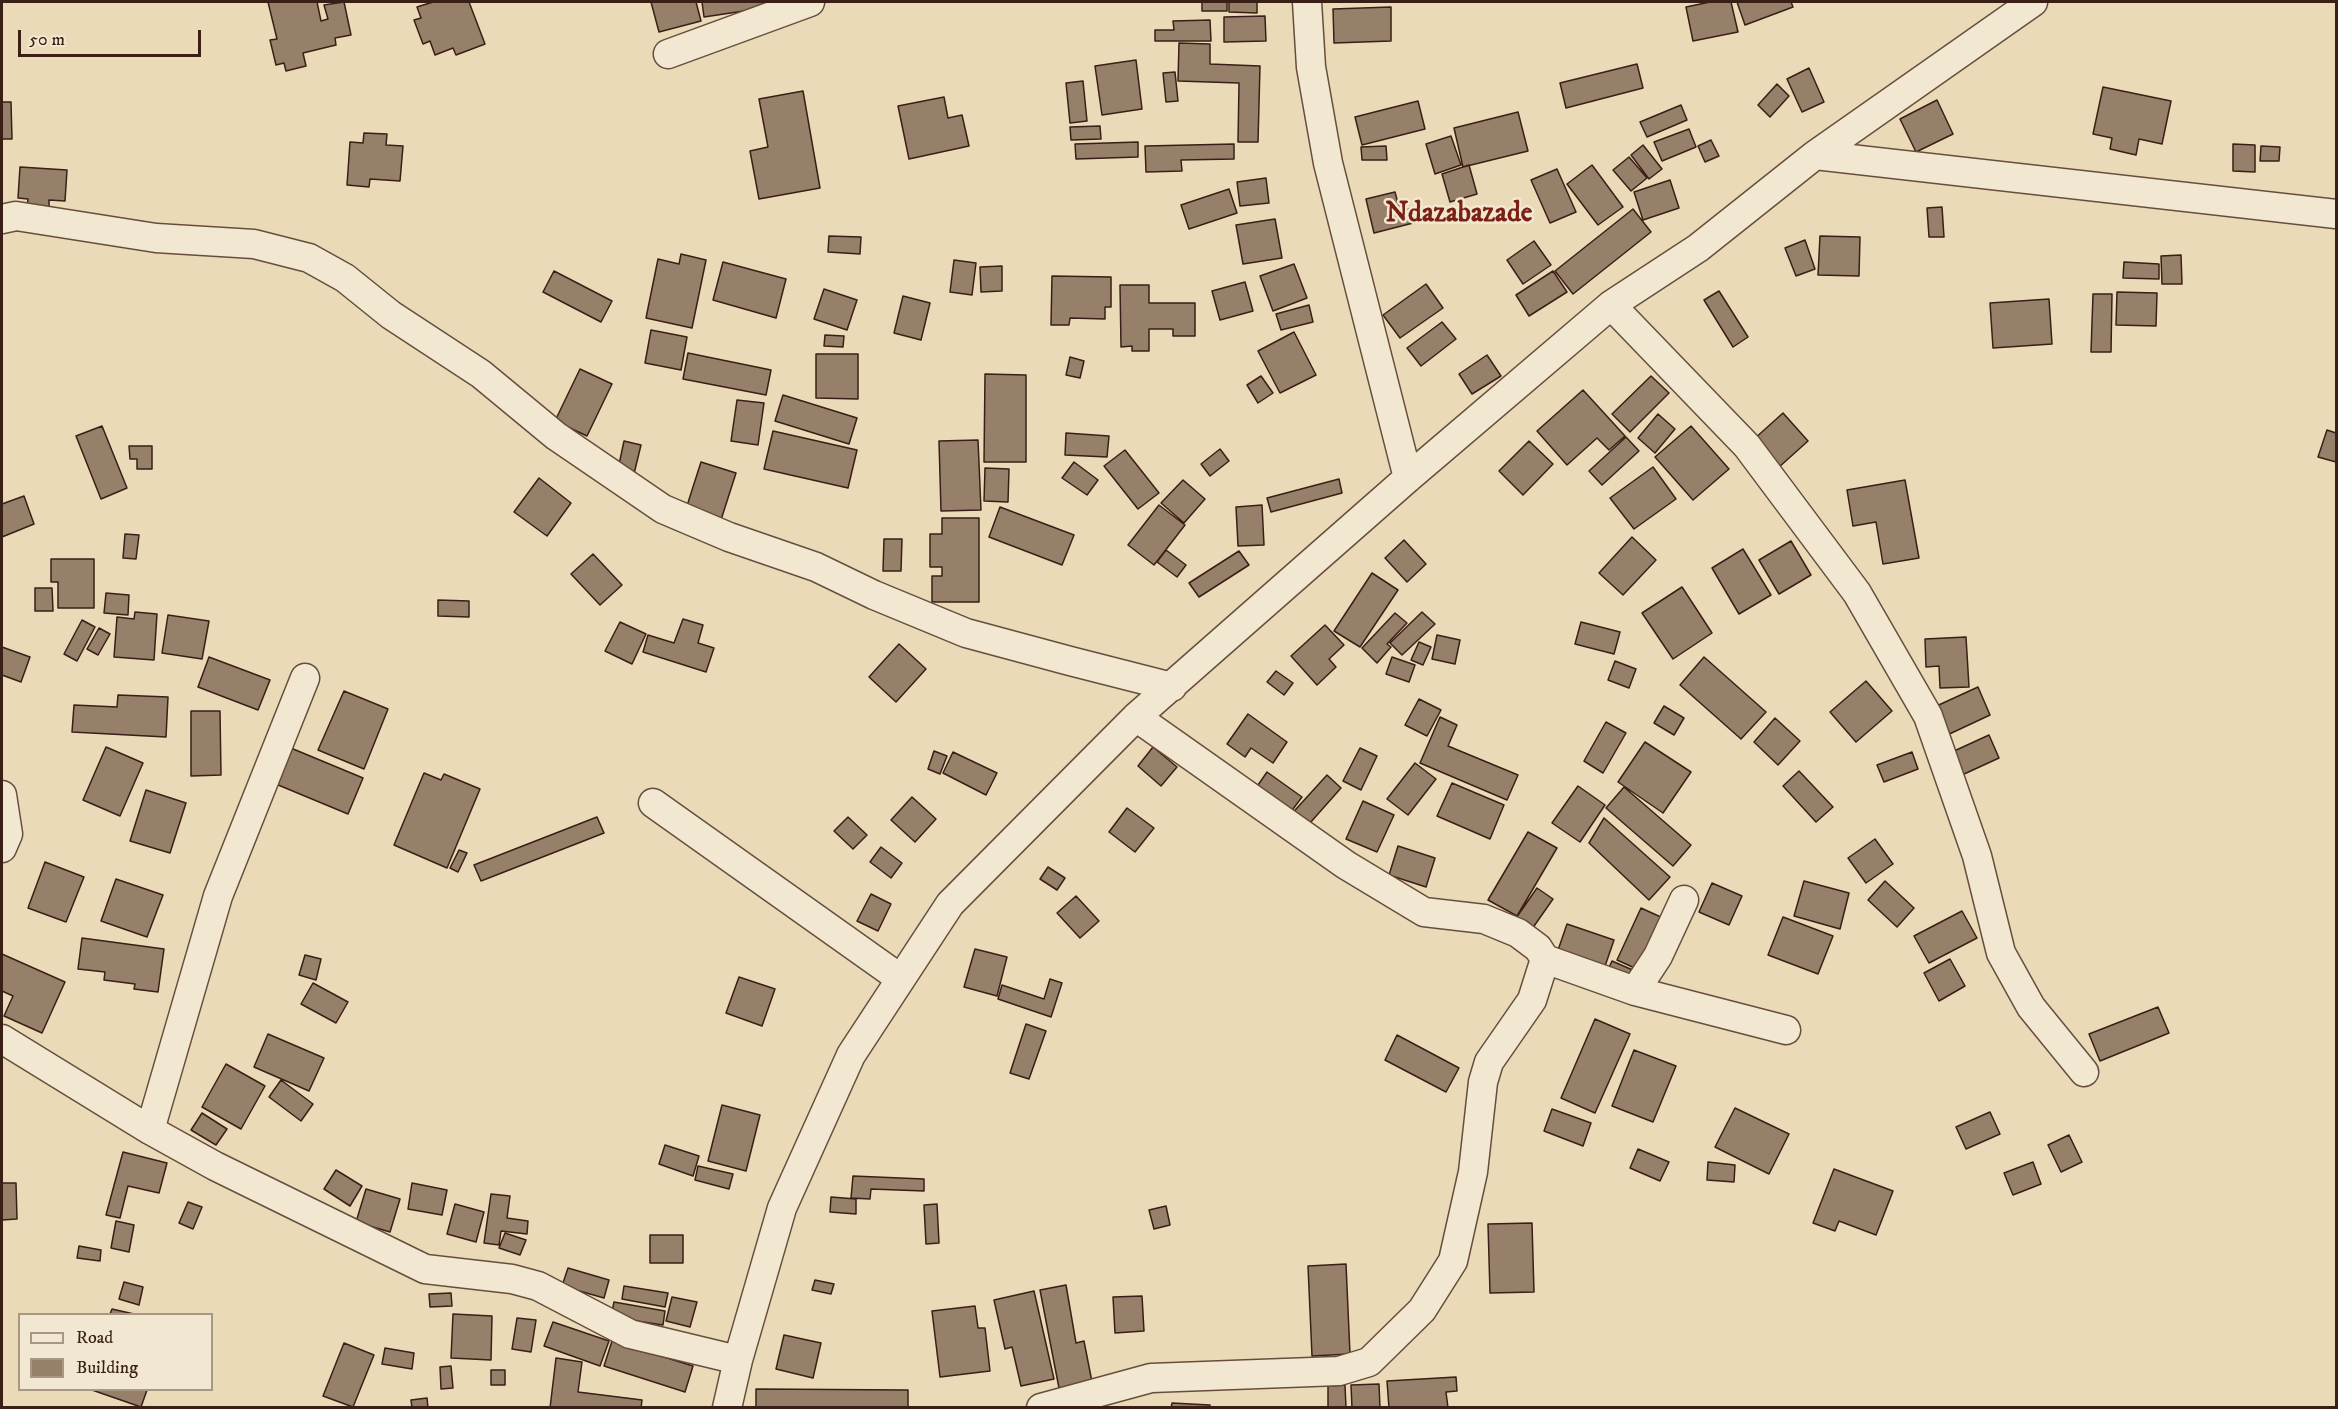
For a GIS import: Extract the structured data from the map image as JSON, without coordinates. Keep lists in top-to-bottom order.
{
  "districts": ["Ndazabazade"],
  "legend": ["Road", "Building"],
  "scale_bar": "50 m"
}
